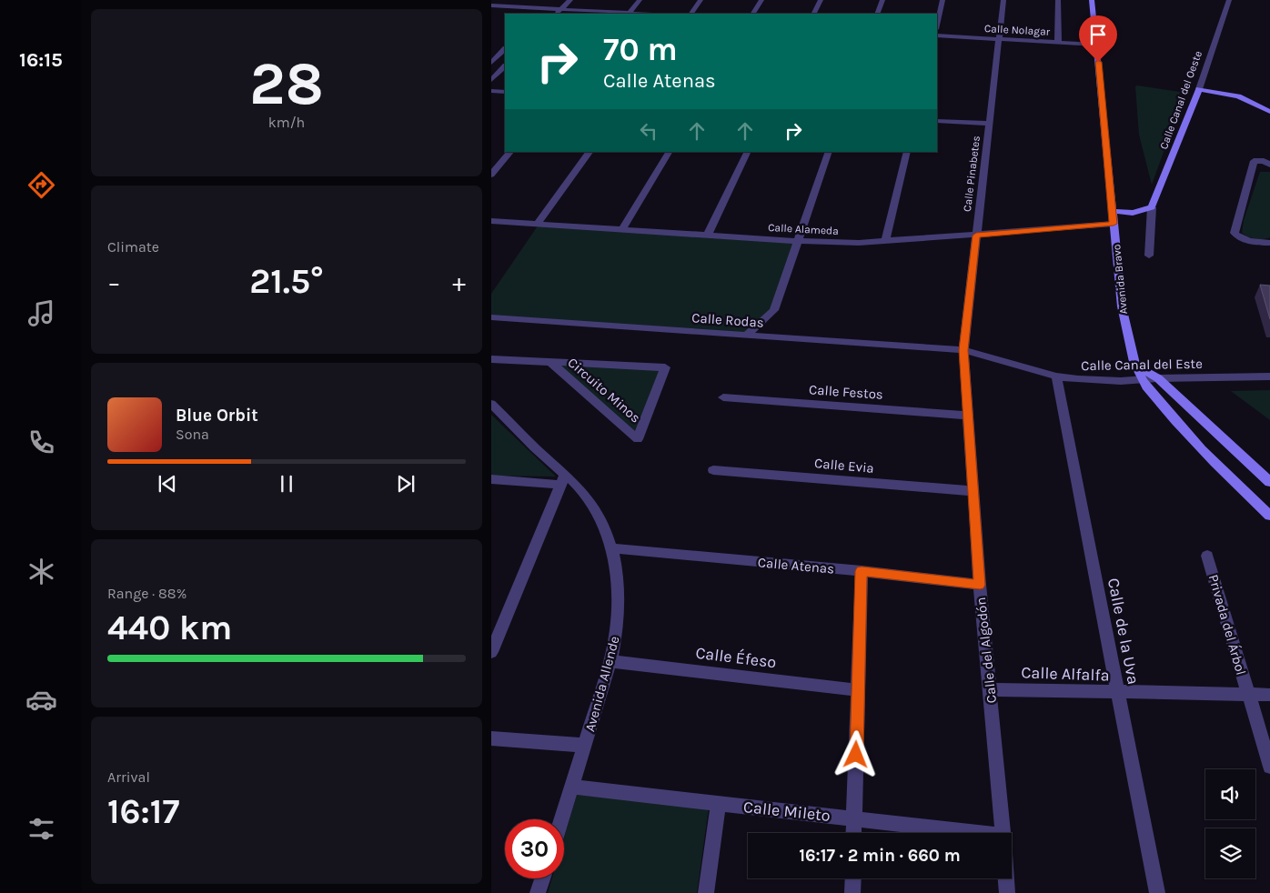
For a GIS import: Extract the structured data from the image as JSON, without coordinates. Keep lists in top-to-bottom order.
{
  "streets": {
    "main road": ["Calle Canal del Oeste", "Avenida Bravo"],
    "street": [
      "Calle Nolagar",
      "Calle Pinabetes",
      "Calle Alameda",
      "Calle Rodas",
      "Calle Canal del Este",
      "Circuito Minos",
      "Calle Festos",
      "Calle Evia",
      "Calle Atenas",
      "Privada del Árbol",
      "Calle de la Uva",
      "Calle del Algodón",
      "Calle Éfeso",
      "Calle Alfalfa",
      "Avenida Allende",
      "Calle Mileto"
    ]
  },
  "crossings": [
    ["Calle Nolagar", "Calle Pinabetes"],
    ["Calle Nolagar", "Avenida Bravo"],
    ["Calle Pinabetes", "Calle Alameda"],
    ["Calle Pinabetes", "Calle Rodas"],
    ["Calle Pinabetes", "Calle Canal del Este"],
    ["Calle Pinabetes", "Calle del Algodón"],
    ["Calle Alameda", "Avenida Bravo"],
    ["Avenida Bravo", "Calle Canal del Este"],
    ["Calle Rodas", "Calle Canal del Este"],
    ["Calle Rodas", "Calle del Algodón"],
    ["Calle Canal del Este", "Calle de la Uva"],
    ["Calle Canal del Este", "Calle del Algodón"],
    ["Calle Festos", "Calle del Algodón"],
    ["Calle Evia", "Calle del Algodón"],
    ["Calle Atenas", "Calle del Algodón"],
    ["Calle Atenas", "Avenida Allende"],
    ["Privada del Árbol", "Calle Alfalfa"],
    ["Calle de la Uva", "Calle Alfalfa"],
    ["Calle del Algodón", "Calle Alfalfa"],
    ["Calle Éfeso", "Avenida Allende"],
    ["Avenida Allende", "Calle Mileto"]
  ],
  "page": {
    "tabs": "16:15",
    "tile": [
      ["28", "km/h"],
      "Climate",
      ["Range · 88%", "440 km"],
      ["Arrival", "16:17"]
    ],
    "turn": ["70 m", "Calle Atenas"],
    "heat": ["−", "21.5°", "+"],
    "song": ["Blue Orbit", "Sona"],
    "limit": "30",
    "trip": "16:17 · 2 min · 660 m"
  }
}
